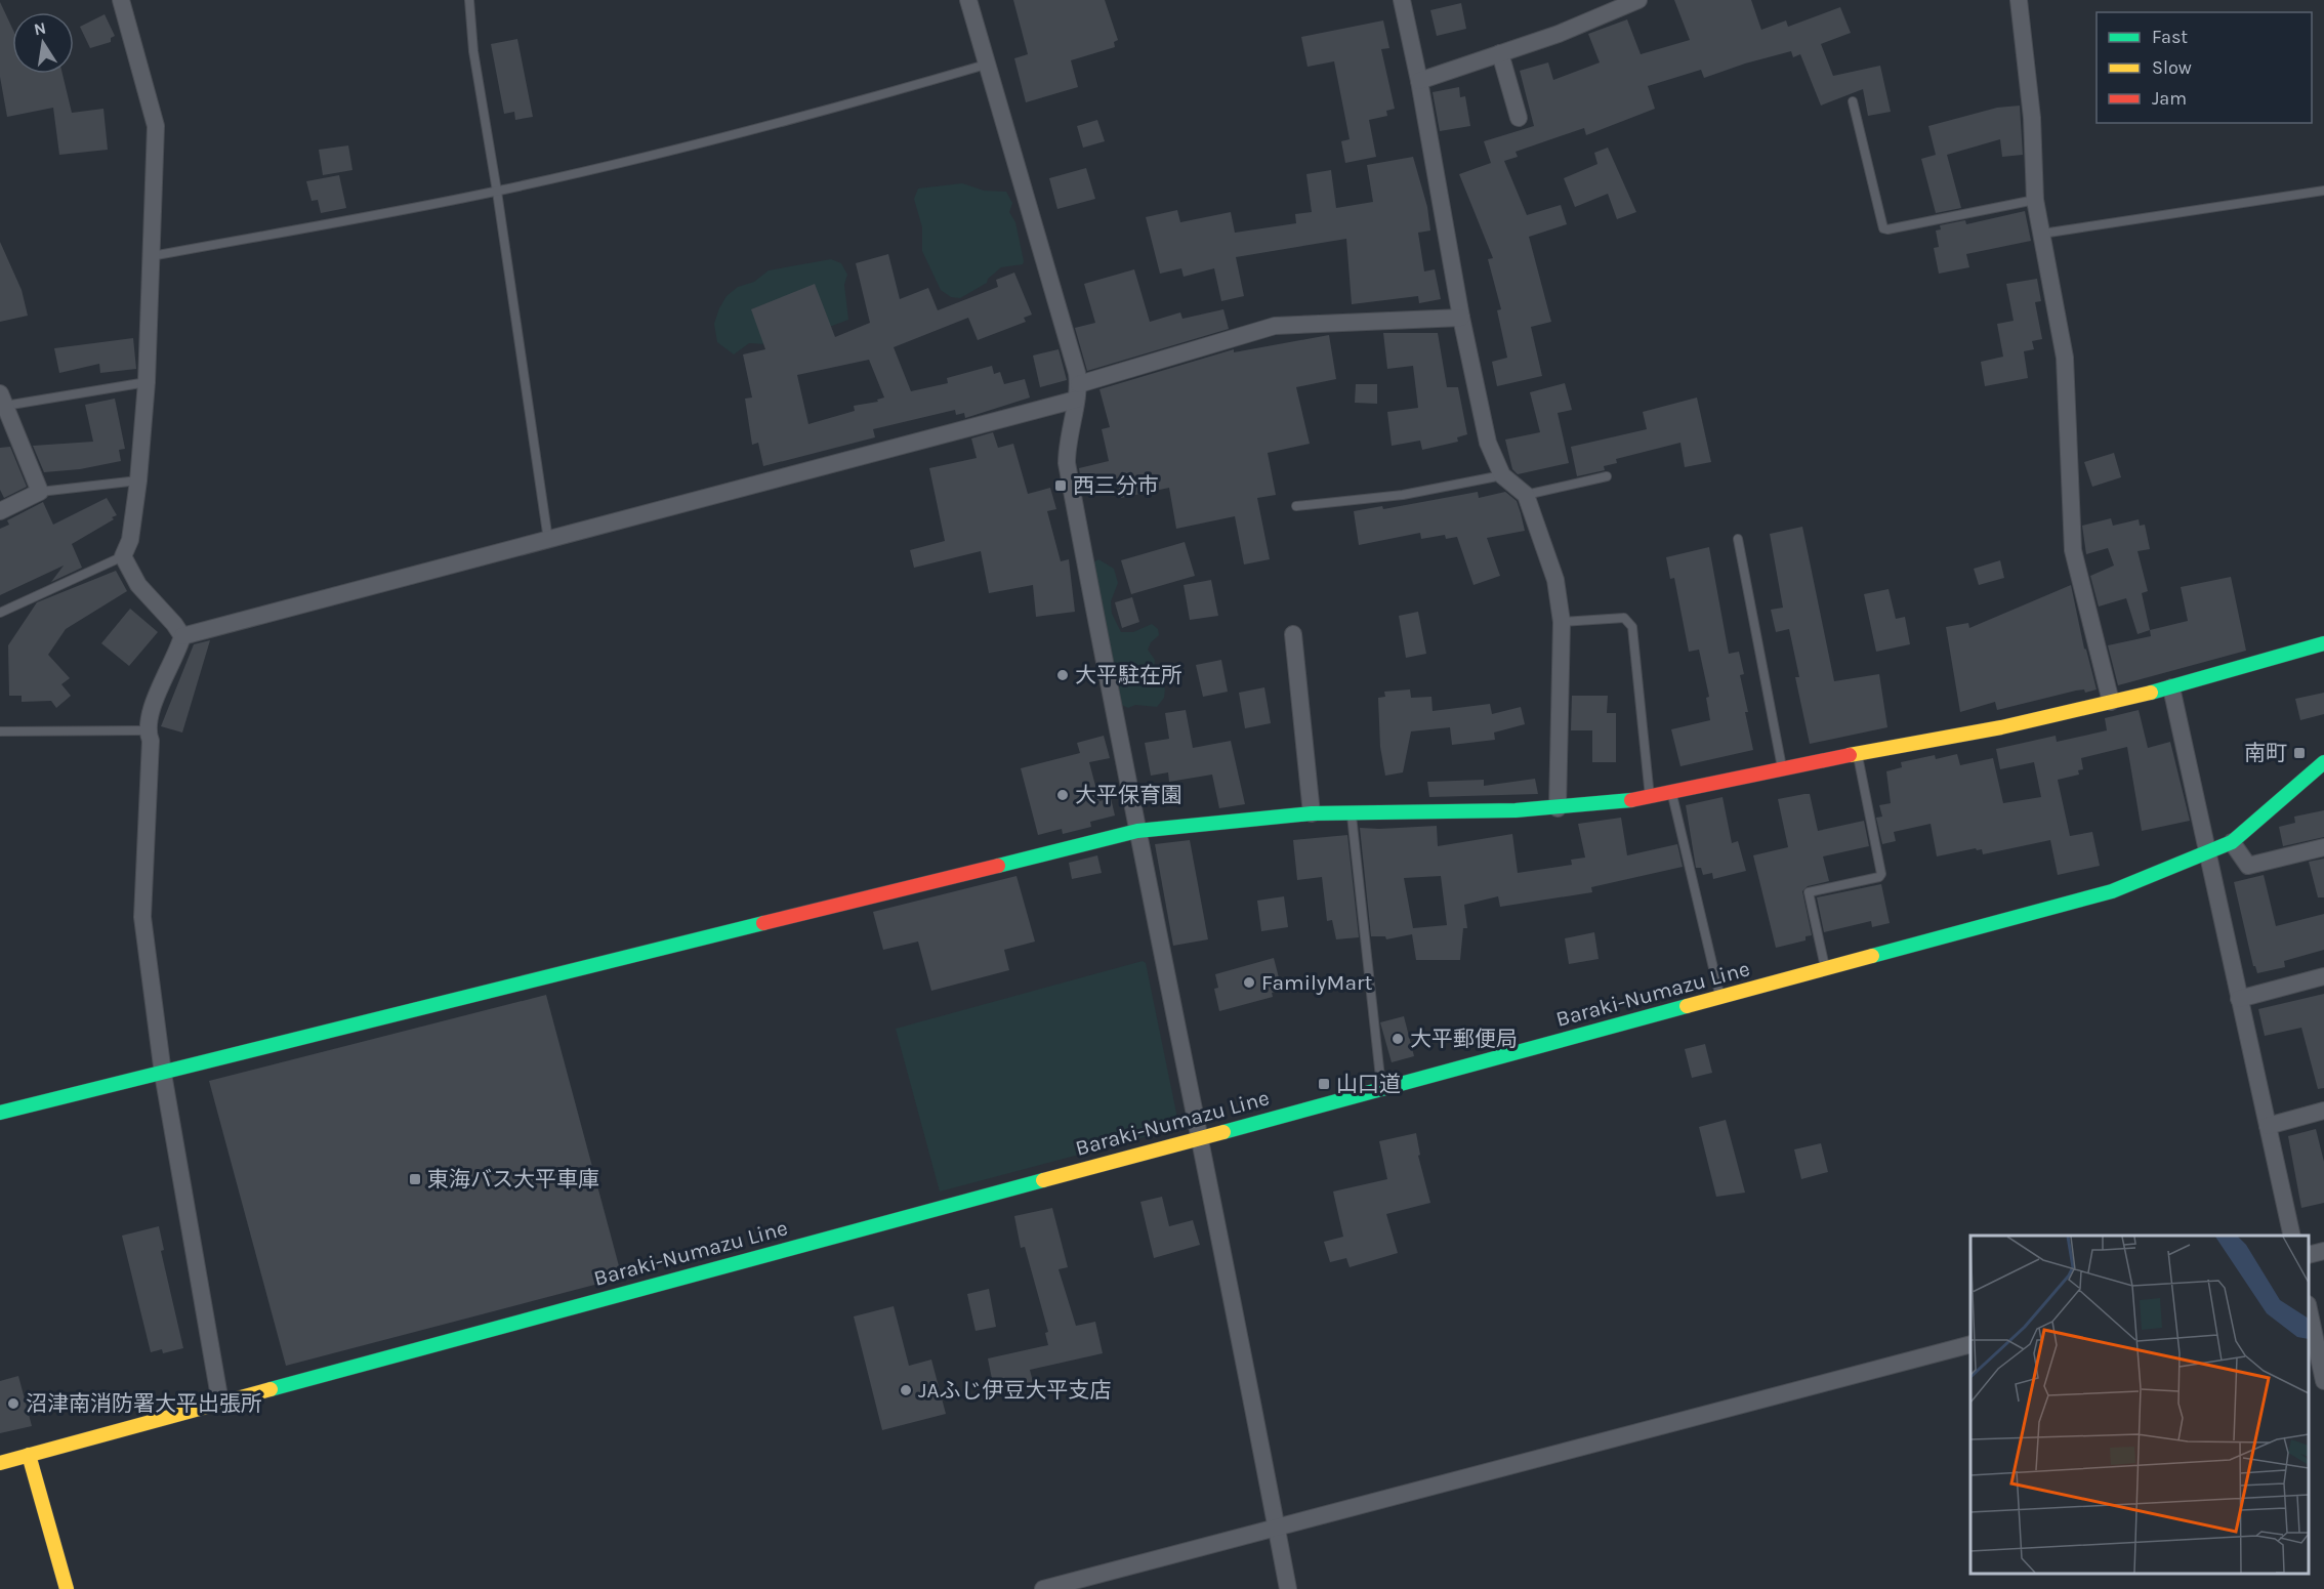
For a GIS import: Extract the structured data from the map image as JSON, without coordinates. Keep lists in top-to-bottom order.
{
  "streets": {
    "main road": ["Baraki-Numazu Line"]
  },
  "places": {
    "transit": [
      "西三分市",
      "南町",
      "山口道",
      "東海バス大平車庫"
    ],
    "other": [
      "大平駐在所",
      "大平保育園",
      "FamilyMart",
      "大平郵便局",
      "JAふじ伊豆大平支店",
      "沼津南消防署大平出張所"
    ]
  },
  "legend": ["Fast", "Slow", "Jam"],
  "north": "top"
}
